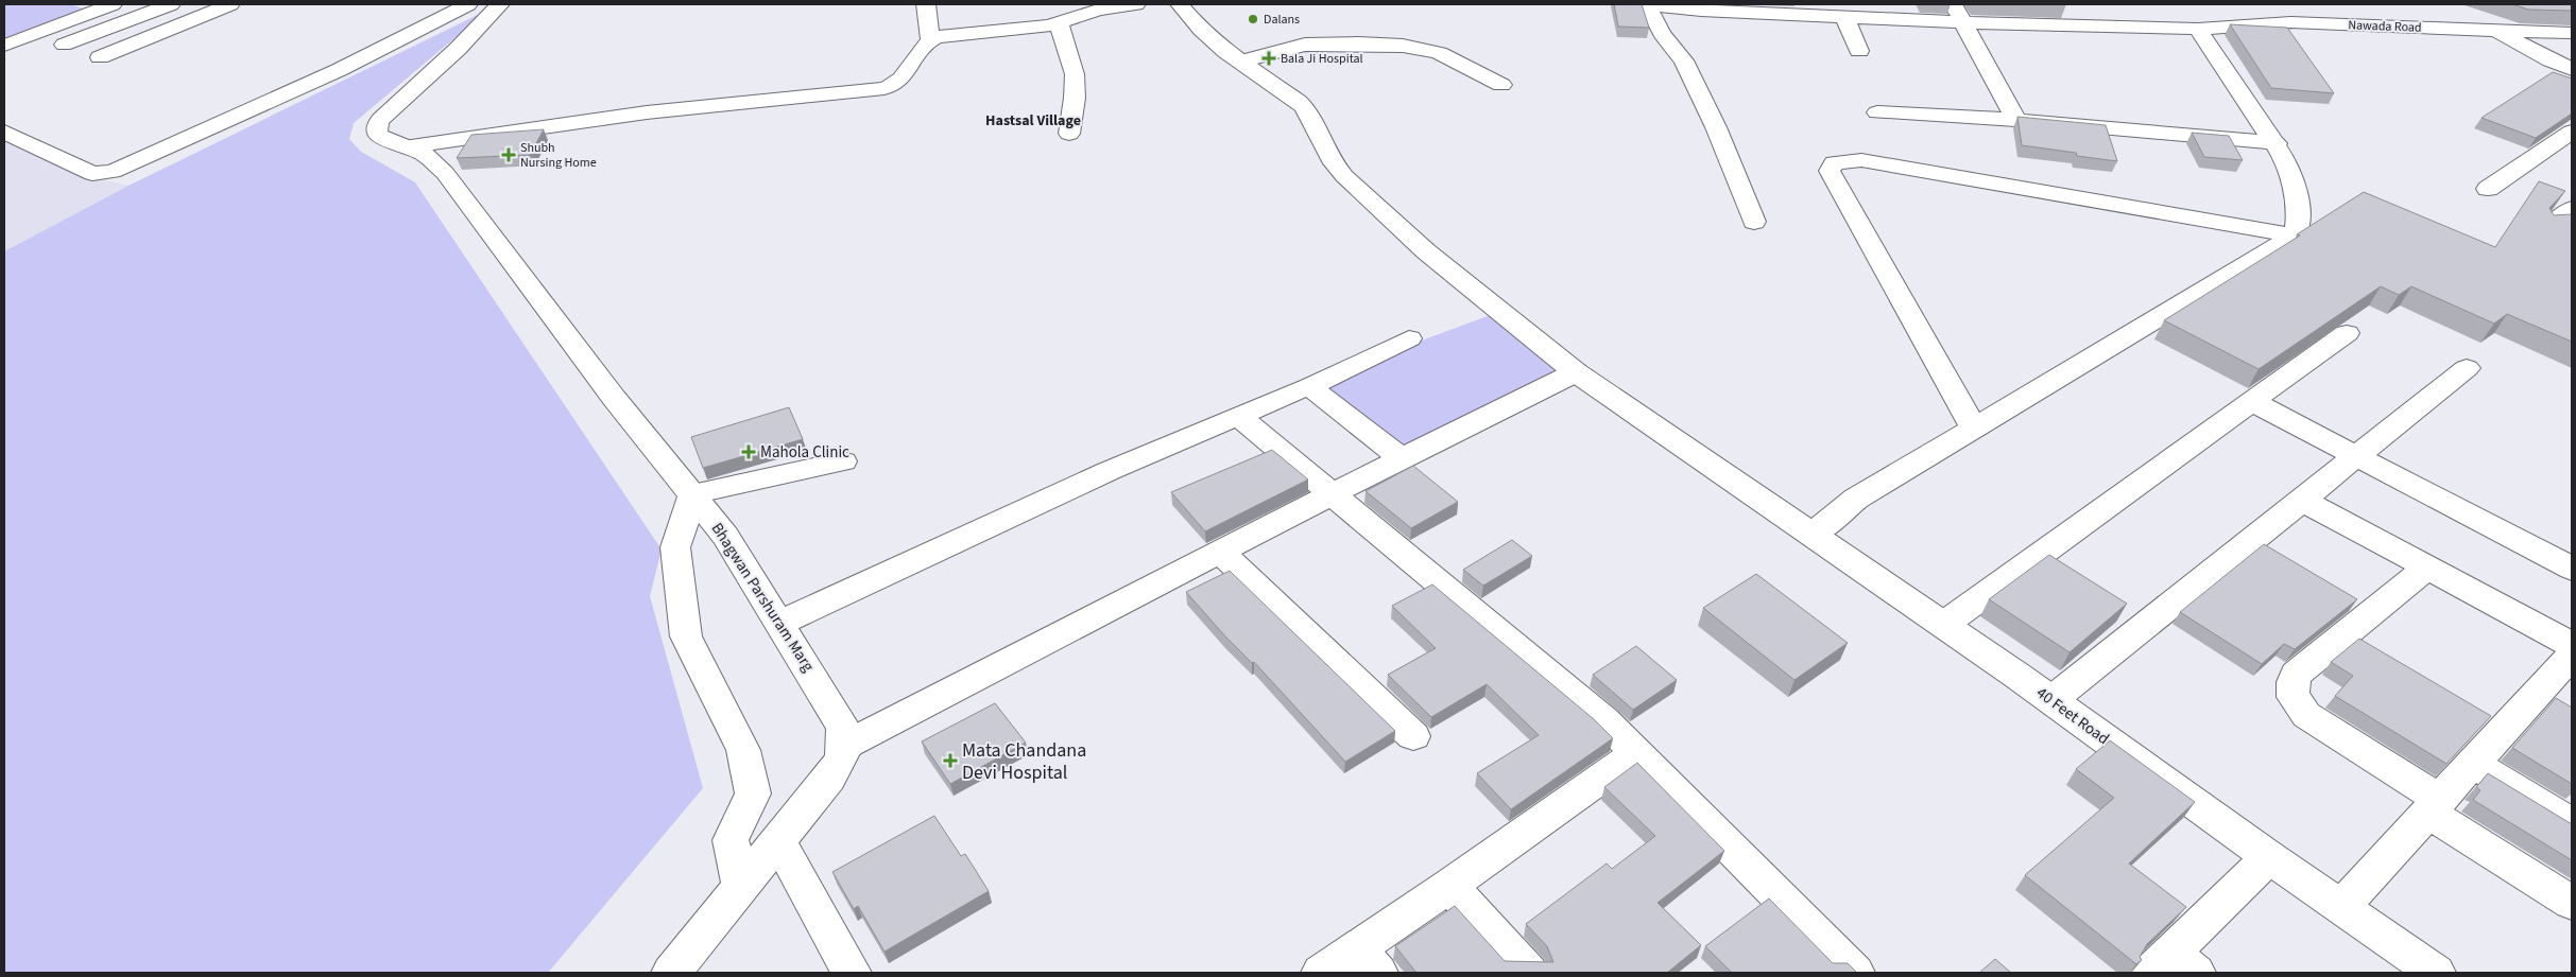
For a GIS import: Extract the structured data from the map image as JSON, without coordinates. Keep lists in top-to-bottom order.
{
  "streets": {
    "street": ["Nawada Road", "Bhagwan Parshuram Marg", "40 Feet Road"]
  },
  "districts": ["Hastsal Village"],
  "places": {
    "other": ["Dalans"],
    "health": [
      "Bala Ji Hospital",
      "Shubh Nursing Home",
      "Mahola Clinic",
      "Mata Chandana Devi Hospital"
    ]
  }
}
